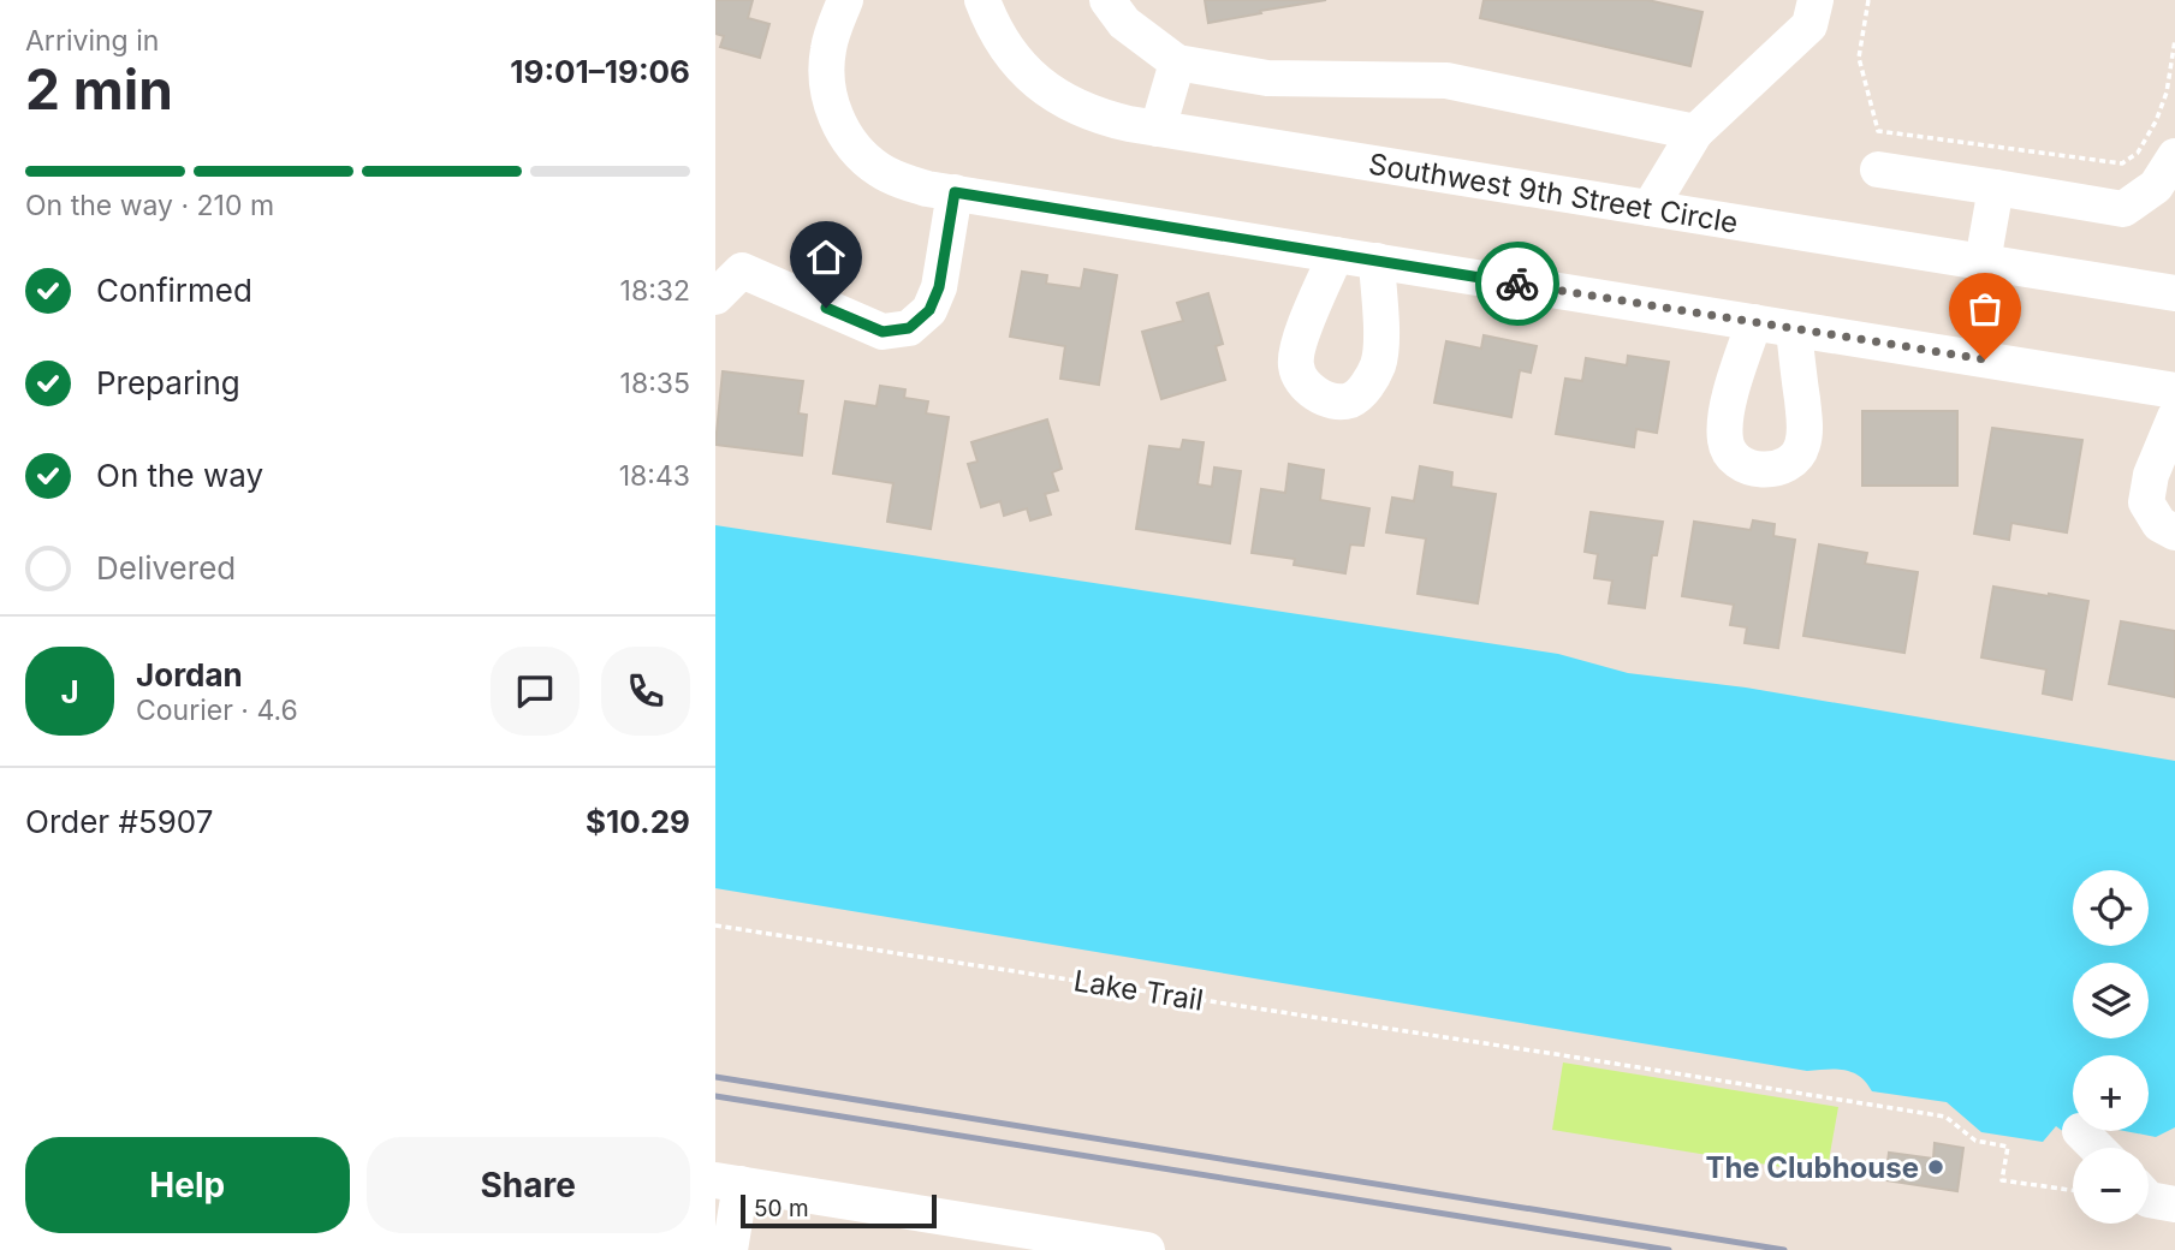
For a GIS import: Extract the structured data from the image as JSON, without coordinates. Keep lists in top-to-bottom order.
{
  "streets": {
    "street": ["Southwest 9th Street Circle"],
    "path": ["Lake Trail"]
  },
  "places": ["The Clubhouse"],
  "scale_bar": "50 m",
  "page": {
    "heading": ["2 min", "Arriving in", "19:01–19:06"],
    "panel": [
      "Jordan",
      "Courier · 4.6",
      "Order #5907",
      "$10.29"
    ],
    "bar": "On the way · 210 m",
    "list": [
      ["Confirmed", "18:32"],
      ["Preparing", "18:35"],
      ["On the way", "18:43"],
      "Delivered"
    ],
    "round": "J",
    "map_buttons": ["+", "−"],
    "buttons": ["Help", "Share"],
    "scale": "50 m"
  }
}
